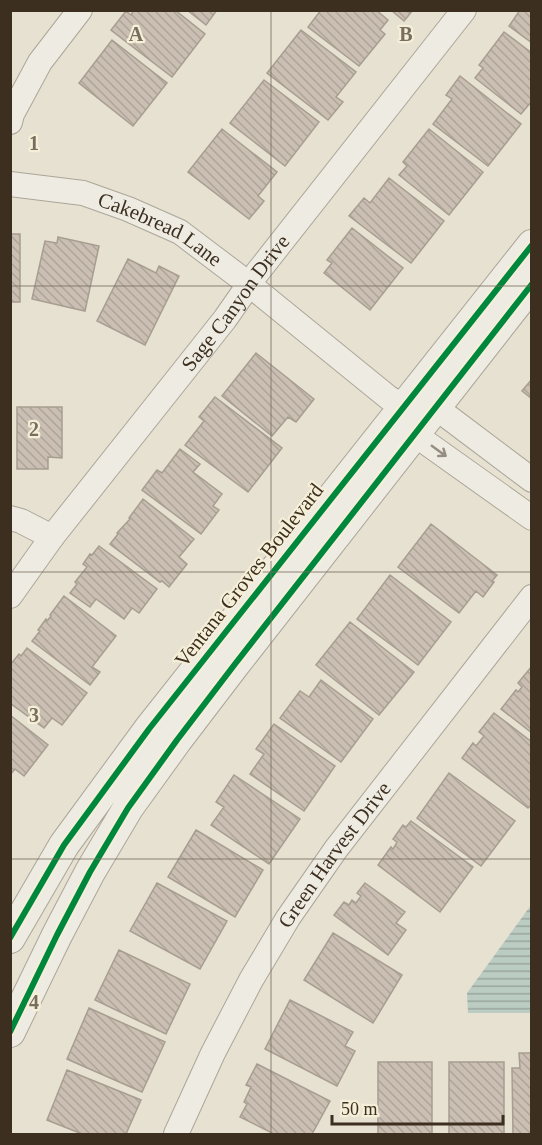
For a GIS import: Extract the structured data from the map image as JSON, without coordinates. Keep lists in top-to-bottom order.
{
  "streets": {
    "street": [
      "Cakebread Lane",
      "Sage Canyon Drive",
      "Ventana Groves Boulevard",
      "Green Harvest Drive"
    ]
  },
  "crossings": [
    ["Cakebread Lane", "Sage Canyon Drive"],
    ["Cakebread Lane", "Ventana Groves Boulevard"]
  ],
  "scale_bar": "50 m",
  "grid": {
    "columns": ["A", "B"],
    "rows": [
      "1",
      "2",
      "3",
      "4"
    ]
  }
}
